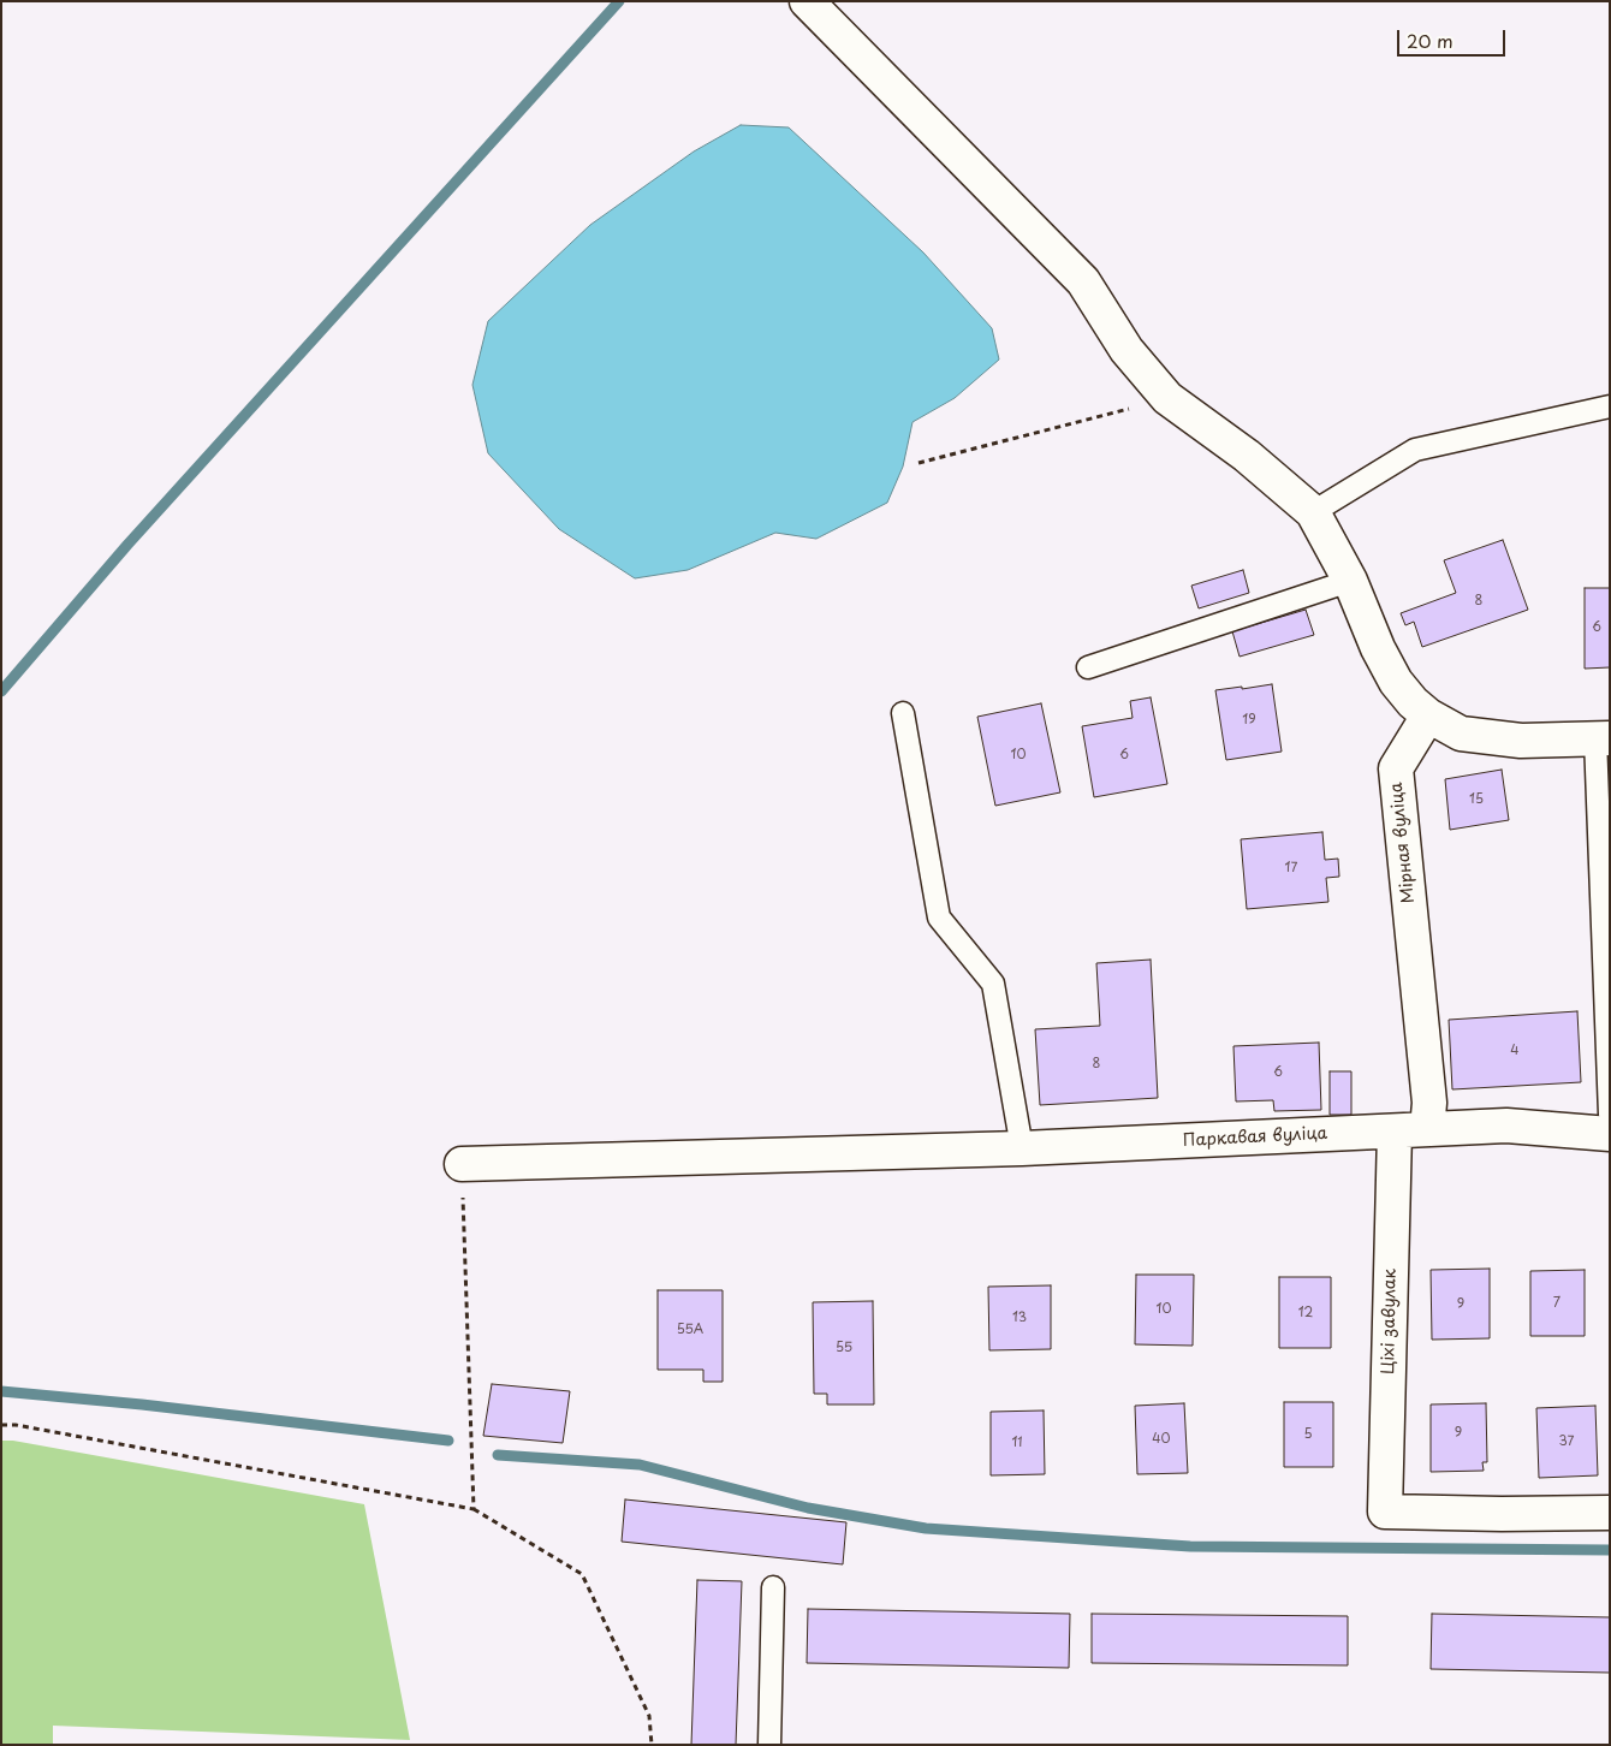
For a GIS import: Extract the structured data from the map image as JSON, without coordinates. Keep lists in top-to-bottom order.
{
  "streets": {
    "street": ["Мірная вуліца", "Паркавая вуліца", "Ціхі завулак"]
  },
  "crossings": [
    ["Мірная вуліца", "Паркавая вуліца"],
    ["Паркавая вуліца", "Ціхі завулак"]
  ],
  "house_numbers": [
    "8",
    "6",
    "19",
    "10",
    "6",
    "15",
    "17",
    "4",
    "8",
    "6",
    "7",
    "9",
    "10",
    "12",
    "13",
    "55А",
    "55",
    "9",
    "5",
    "40",
    "37",
    "11"
  ],
  "scale_bar": "20 m"
}
